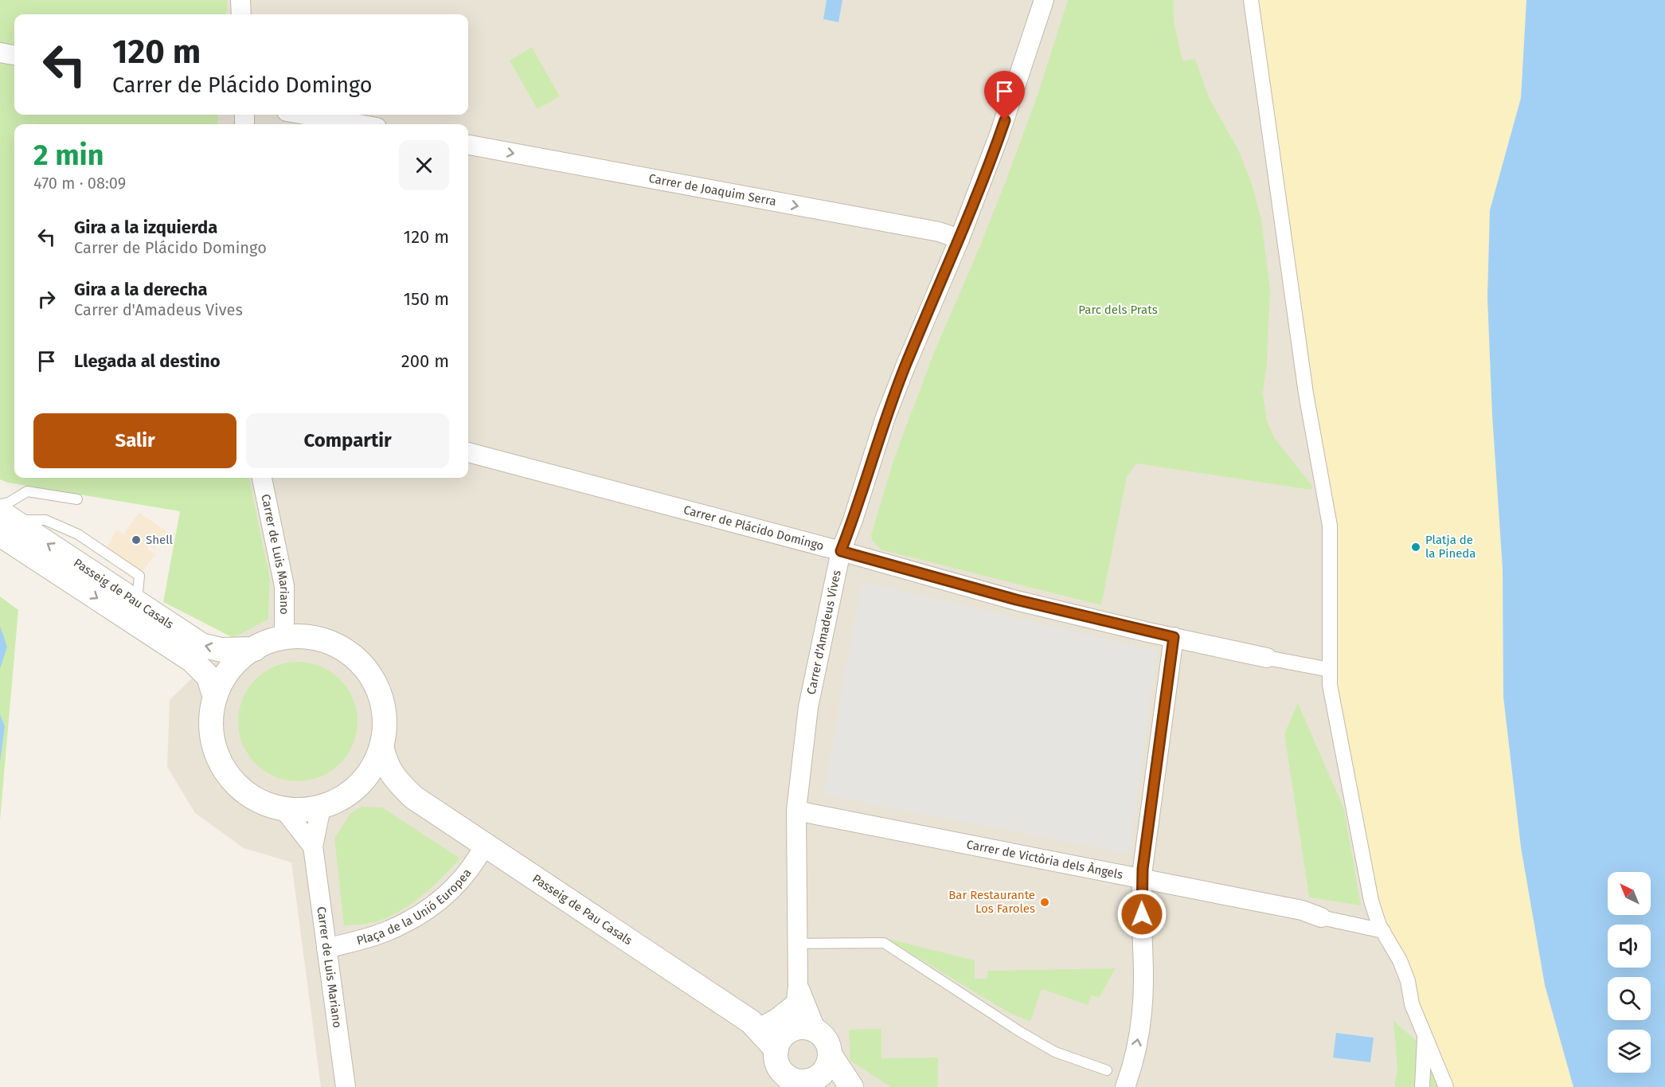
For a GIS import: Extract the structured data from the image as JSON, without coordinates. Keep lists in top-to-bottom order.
{
  "streets": {
    "street": [
      "Carrer de Joaquim Serra",
      "Carrer de Plácido Domingo",
      "Carrer de Luis Mariano",
      "Passeig de Pau Casals",
      "Carrer d'Amadeus Vives",
      "Carrer de Victòria dels Àngels",
      "Plaça de la Unió Europea"
    ]
  },
  "crossings": [
    ["Carrer de Joaquim Serra", "Carrer d'Amadeus Vives"],
    ["Carrer de Plácido Domingo", "Carrer d'Amadeus Vives"],
    ["Carrer de Luis Mariano", "Plaça de la Unió Europea"],
    ["Passeig de Pau Casals", "Carrer d'Amadeus Vives"],
    ["Passeig de Pau Casals", "Plaça de la Unió Europea"],
    ["Carrer d'Amadeus Vives", "Carrer de Victòria dels Àngels"]
  ],
  "one_way": ["Carrer de Joaquim Serra"],
  "parks": ["Parc dels Prats"],
  "places": ["Shell", "Platja de la Pineda", "Bar Restaurante Los Faroles"],
  "north": "top left",
  "page": {
    "turn": ["120 m", "Carrer de Plácido Domingo"],
    "heading": ["2 min", "470 m · 08:09"],
    "list": [
      {
        "name": "Gira a la izquierda",
        "note": "Carrer de Plácido Domingo",
        "value": "120 m"
      },
      {
        "name": "Gira a la derecha",
        "note": "Carrer d'Amadeus Vives",
        "value": "150 m"
      },
      {
        "name": "Llegada al destino",
        "value": "200 m"
      }
    ],
    "buttons": ["Salir", "Compartir"]
  }
}
